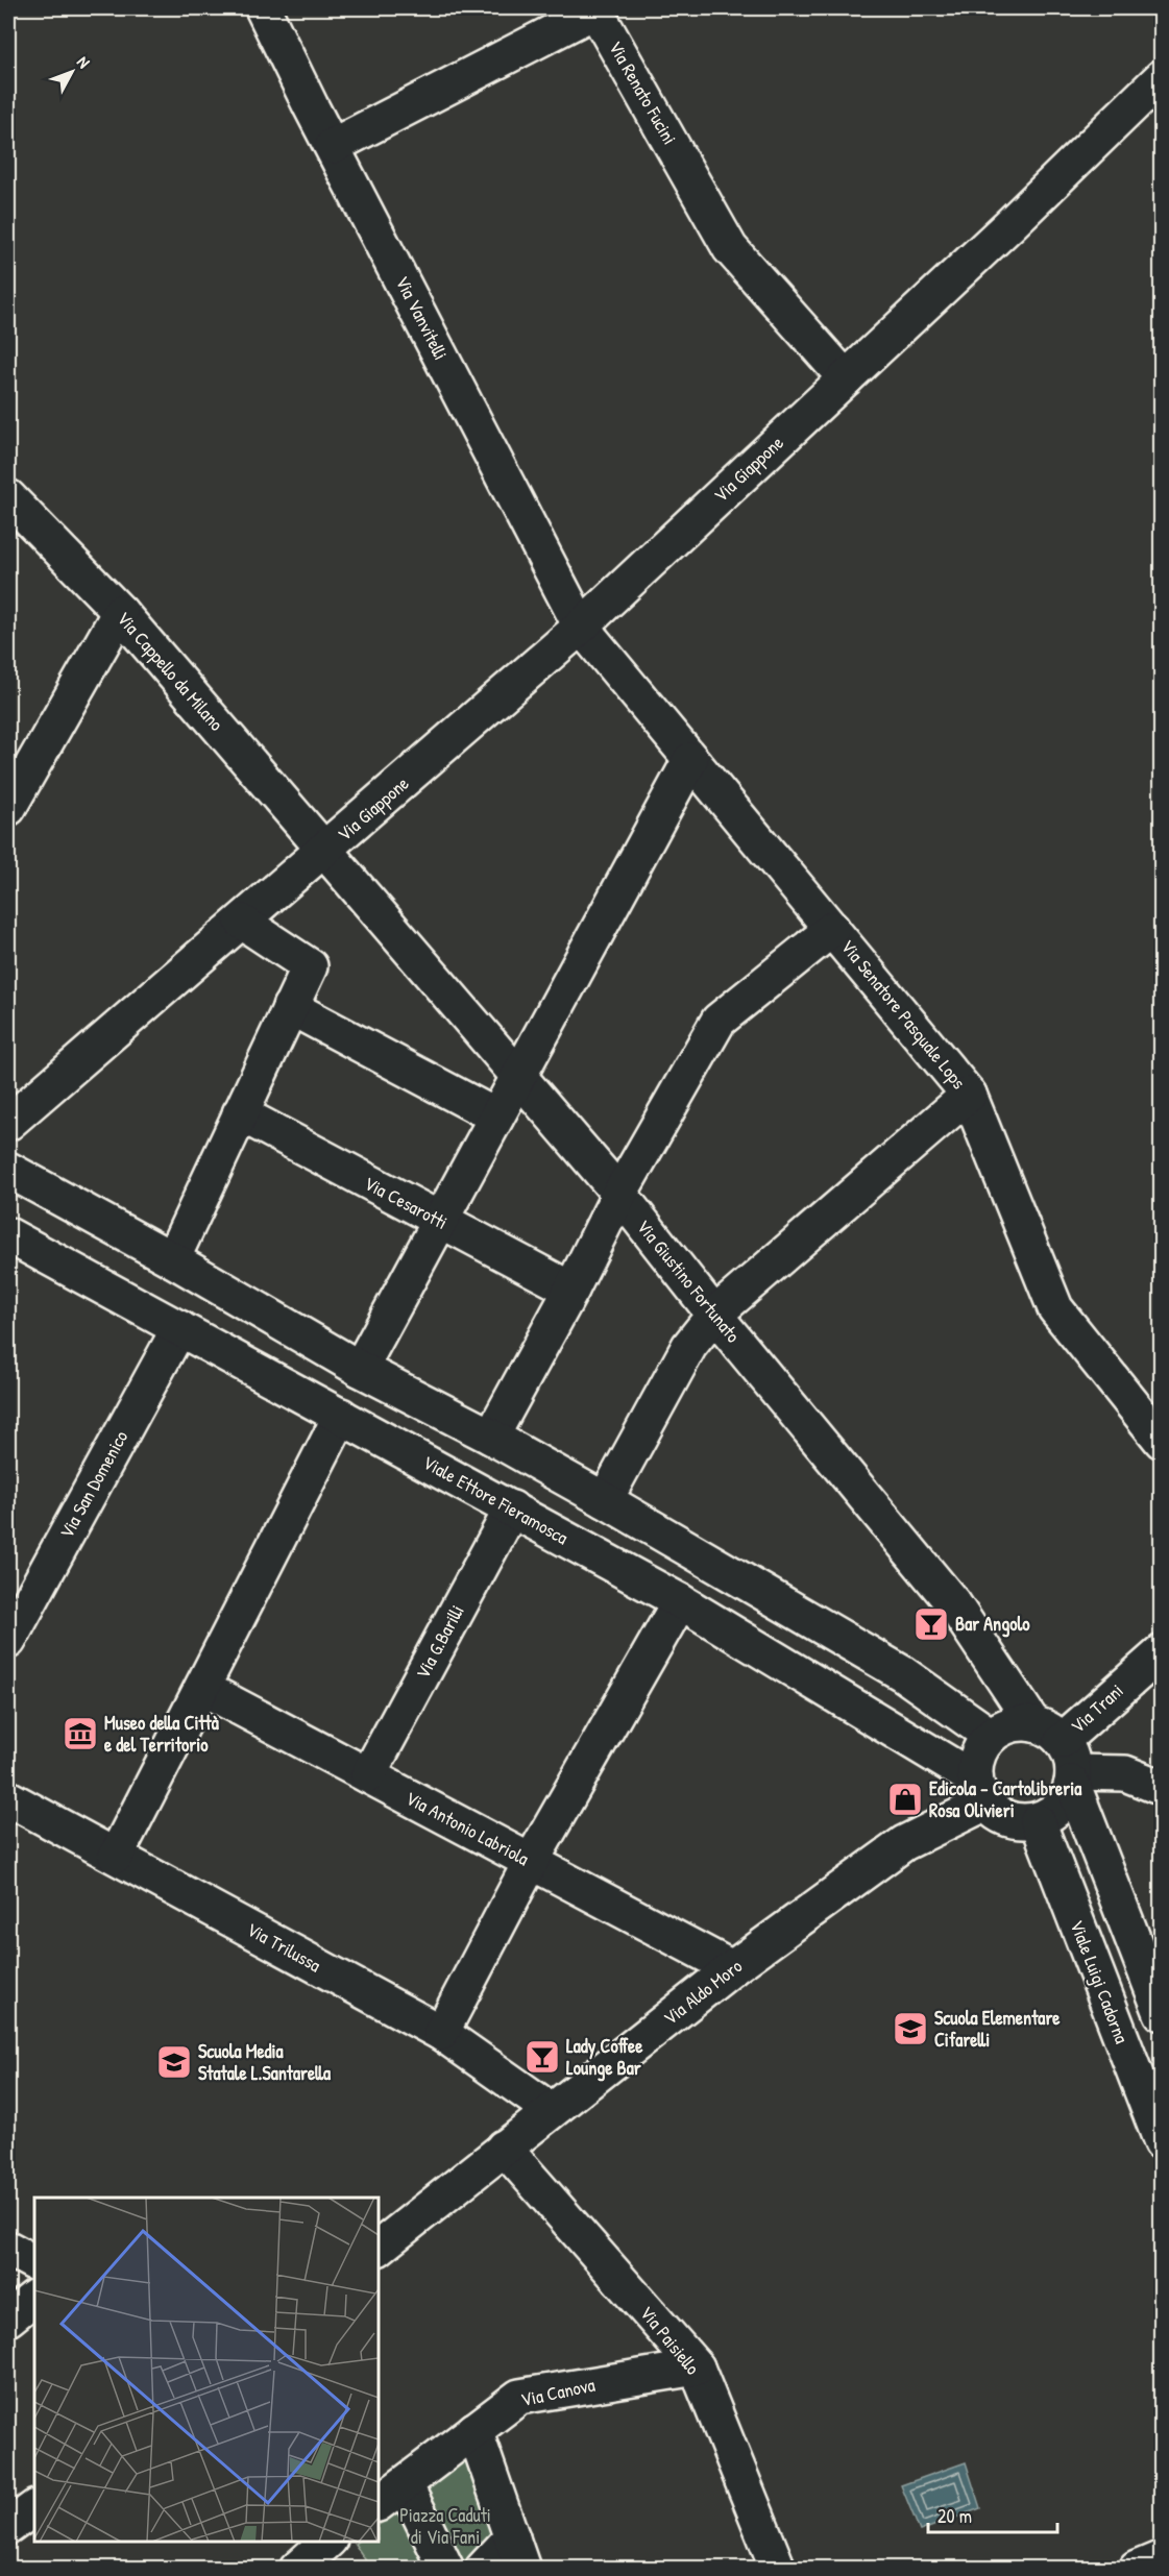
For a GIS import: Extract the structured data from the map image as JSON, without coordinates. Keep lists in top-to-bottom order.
{
  "streets": {
    "street": [
      "Via Renato Fucini",
      "Via Vanvitelli",
      "Via Giappone",
      "Via Cappello da Milano",
      "Via Senatore Pasquale Lops",
      "Via Cesarotti",
      "Via Giustino Fortunato",
      "Via San Domenico",
      "Viale Ettore Fieramosca",
      "Via G.Barilli",
      "Via Trani",
      "Via Antonio Labriola",
      "Via Trilussa",
      "Viale Luigi Cadorna",
      "Via Aldo Moro",
      "Via Paisiello",
      "Via Canova"
    ]
  },
  "crossings": [
    ["Via Renato Fucini", "Via Vanvitelli"],
    ["Via Renato Fucini", "Via Giappone"],
    ["Via Vanvitelli", "Via Giappone"],
    ["Via Vanvitelli", "Via Senatore Pasquale Lops"],
    ["Via Giappone", "Via Cappello da Milano"],
    ["Via Giappone", "Via Senatore Pasquale Lops"],
    ["Via Giappone", "Via Giustino Fortunato"],
    ["Via Cappello da Milano", "Via Giustino Fortunato"],
    ["Via Giustino Fortunato", "Viale Ettore Fieramosca"],
    ["Via Giustino Fortunato", "Via Trani"],
    ["Via Giustino Fortunato", "Viale Luigi Cadorna"],
    ["Via Giustino Fortunato", "Via Aldo Moro"],
    ["Via San Domenico", "Viale Ettore Fieramosca"],
    ["Viale Ettore Fieramosca", "Via G.Barilli"],
    ["Viale Ettore Fieramosca", "Via Trani"],
    ["Viale Ettore Fieramosca", "Viale Luigi Cadorna"],
    ["Viale Ettore Fieramosca", "Via Aldo Moro"],
    ["Via G.Barilli", "Via Antonio Labriola"],
    ["Via Trani", "Viale Luigi Cadorna"],
    ["Via Trani", "Via Aldo Moro"],
    ["Via Antonio Labriola", "Via Aldo Moro"],
    ["Via Trilussa", "Via Aldo Moro"],
    ["Viale Luigi Cadorna", "Via Aldo Moro"],
    ["Via Aldo Moro", "Via Paisiello"],
    ["Via Paisiello", "Via Canova"]
  ],
  "parks": ["Piazza Caduti di Via Fani"],
  "places": {
    "bar": ["Bar Angolo", "Lady Coffee Lounge Bar"],
    "museum": ["Museo della Città e del Territorio"],
    "shop": ["Edicola - Cartolibreria Rosa Olivieri"],
    "school or university": ["Scuola Elementare Cifarelli", "Scuola Media Statale L.Santarella"]
  },
  "scale_bar": "20 m",
  "north": "top right"
}
